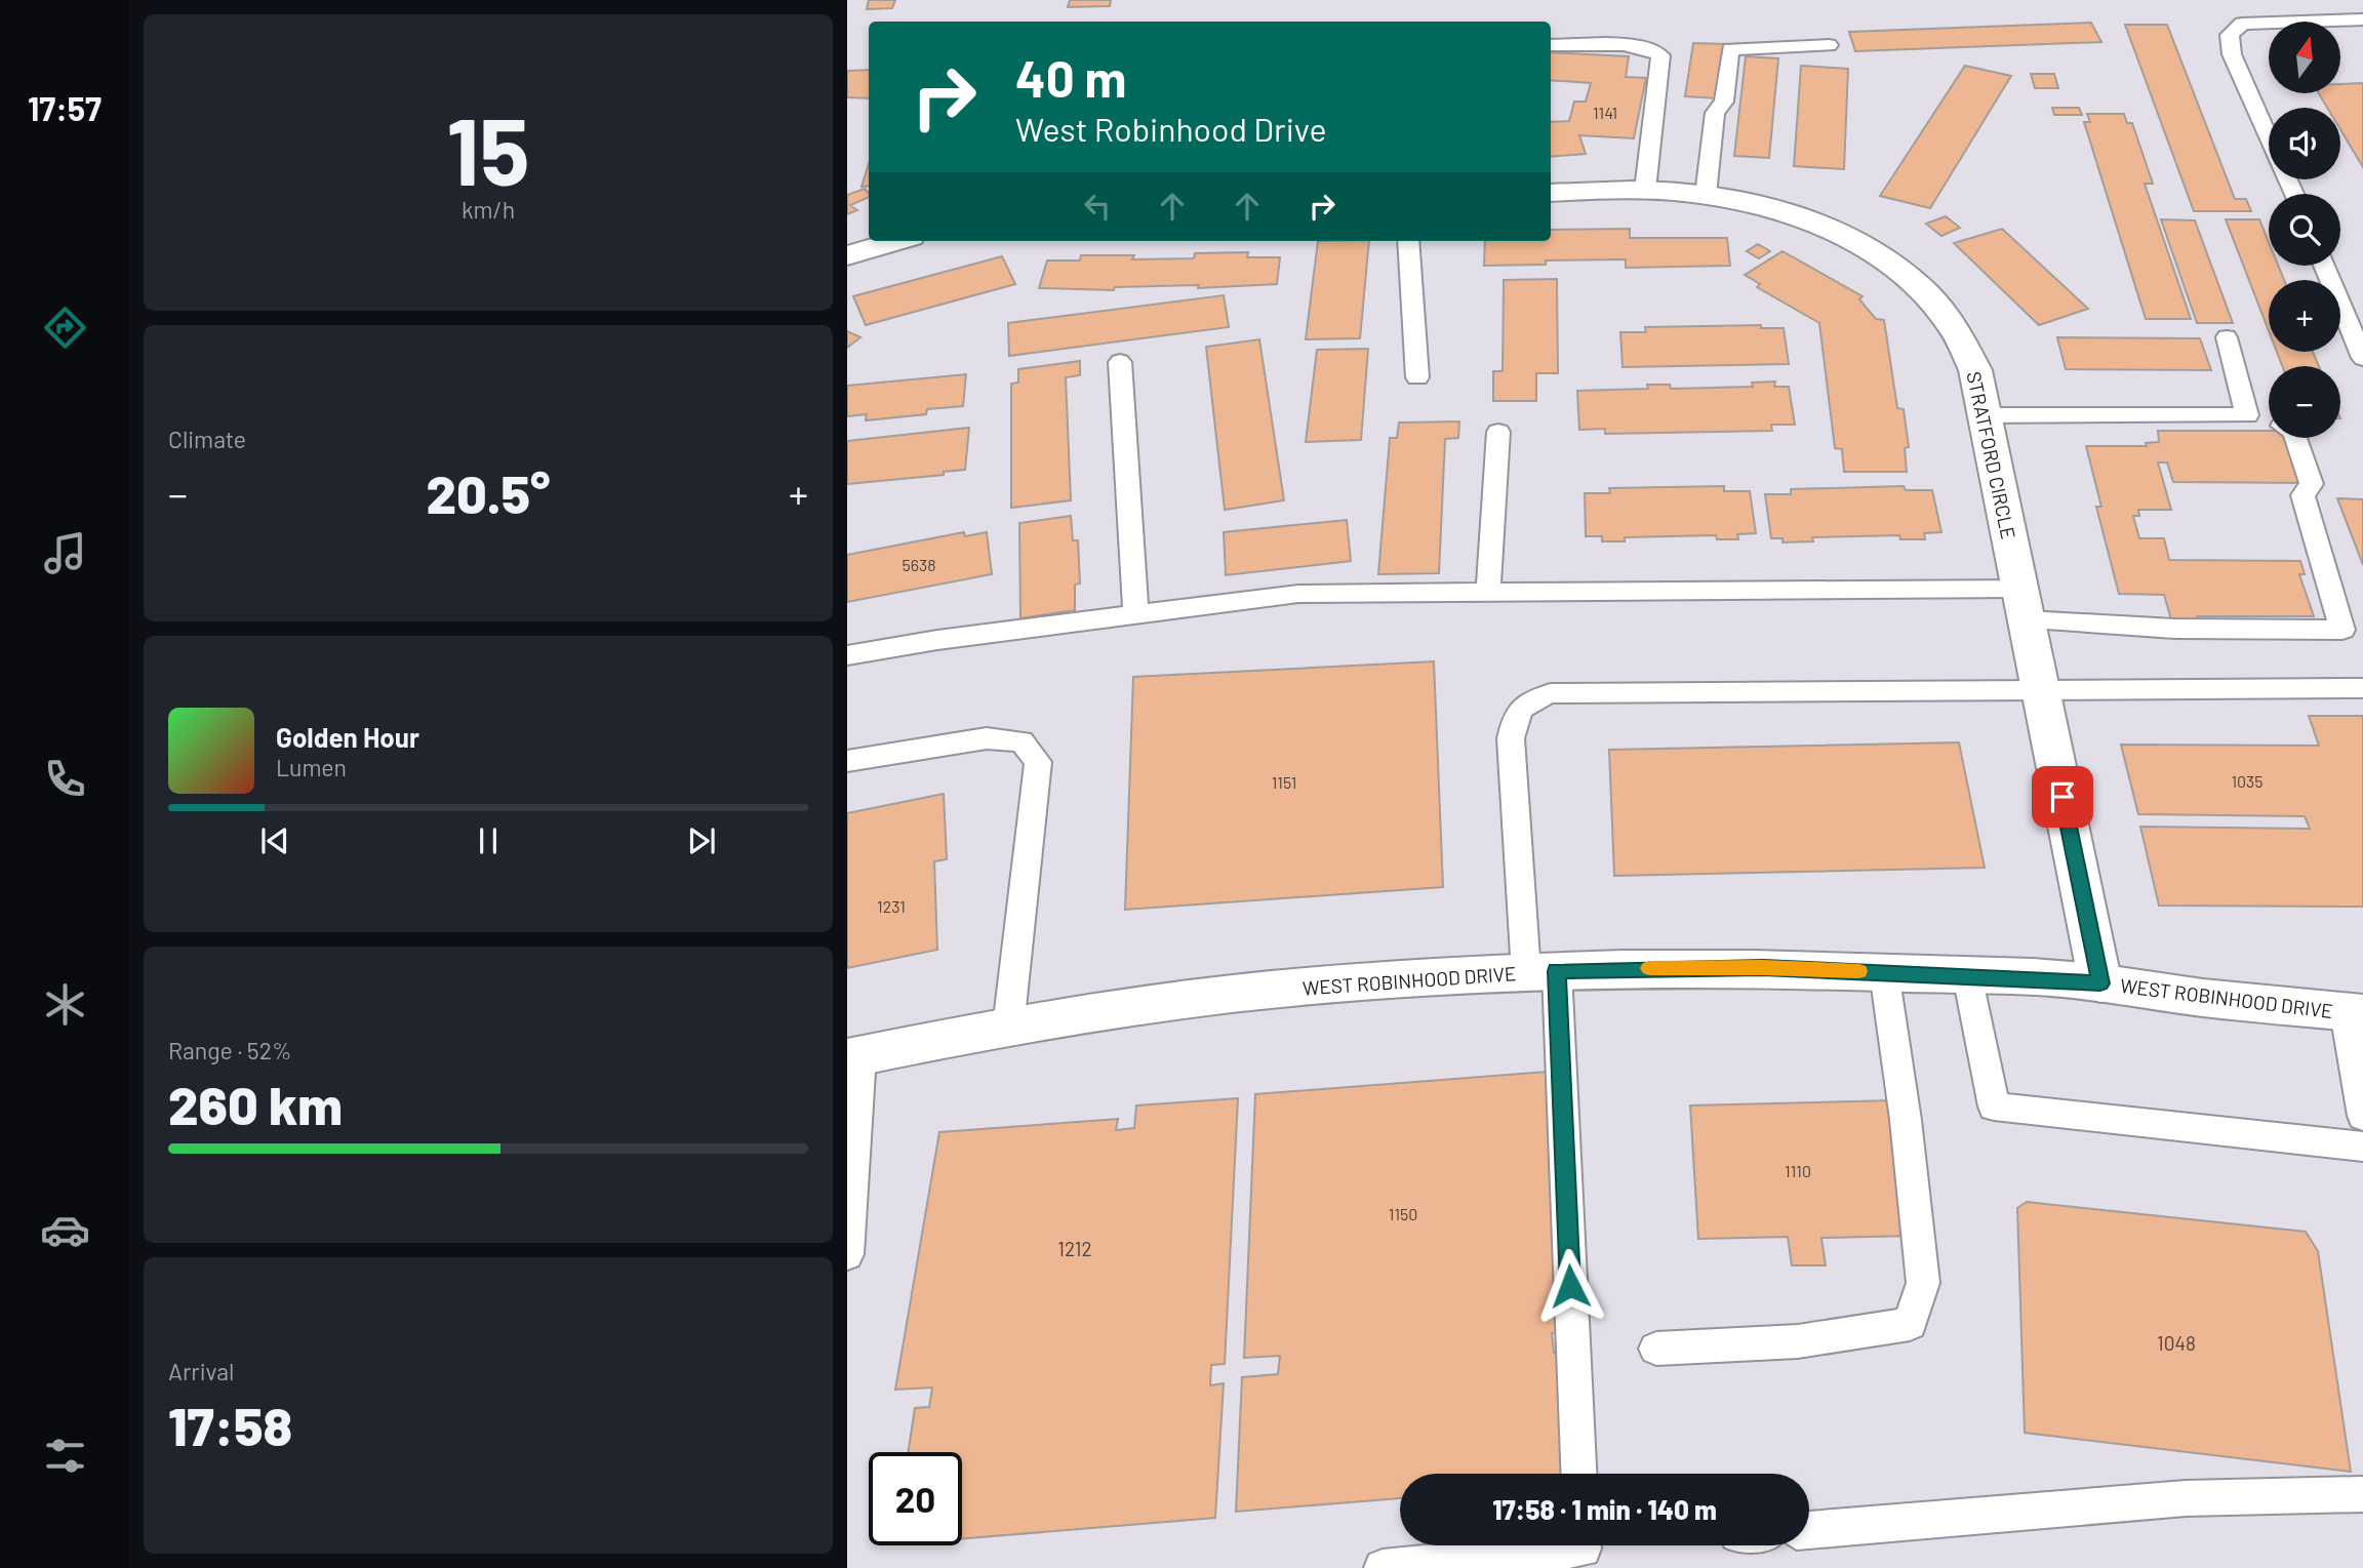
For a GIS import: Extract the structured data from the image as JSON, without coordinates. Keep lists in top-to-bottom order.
{
  "streets": {
    "street": ["STRATFORD CIRCLE", "WEST ROBINHOOD DRIVE"]
  },
  "crossings": [
    ["STRATFORD CIRCLE", "WEST ROBINHOOD DRIVE"]
  ],
  "house_numbers": [
    "1141",
    "5638",
    "1035",
    "1151",
    "1231",
    "1110",
    "1150",
    "1212",
    "1048"
  ],
  "north": "top",
  "page": {
    "tabs": "17:57",
    "tile": [
      ["15", "km/h"],
      "Climate",
      ["Range · 52%", "260 km"],
      ["Arrival", "17:58"]
    ],
    "map_buttons": ["+", "−"],
    "turn": ["40 m", "West Robinhood Drive"],
    "heat": ["−", "20.5°", "+"],
    "song": ["Golden Hour", "Lumen"],
    "limit": "20",
    "trip": "17:58 · 1 min · 140 m"
  }
}
